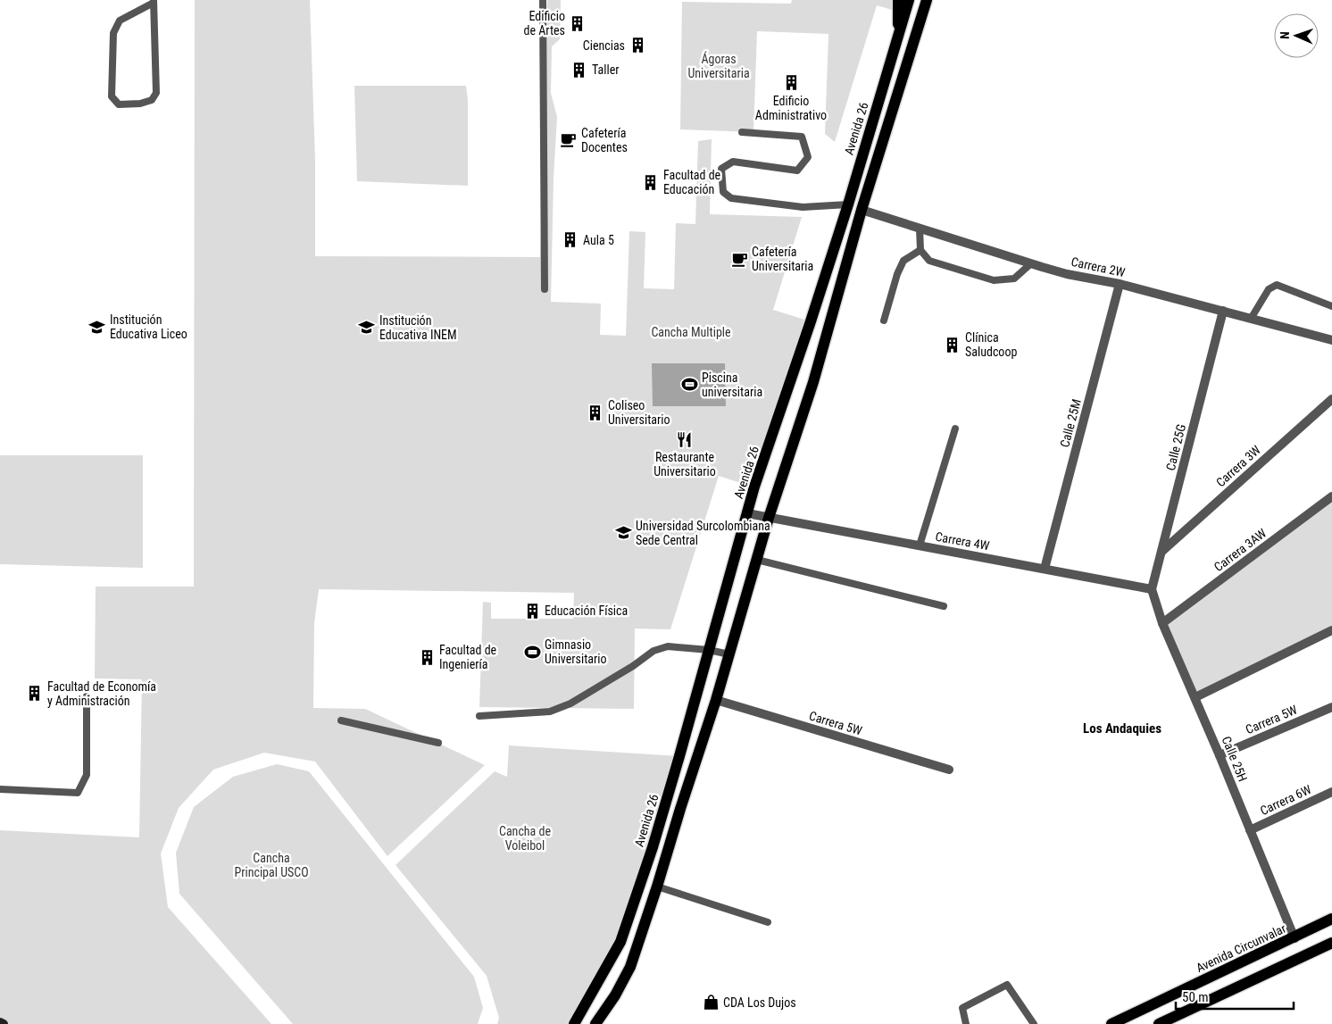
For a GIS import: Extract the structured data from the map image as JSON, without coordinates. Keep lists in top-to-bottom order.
{
  "streets": {
    "main road": ["Avenida 26", "Avenida Circunvalar"],
    "street": [
      "Carrera 2W",
      "Calle 25M",
      "Calle 25G",
      "Carrera 3W",
      "Carrera 4W",
      "Carrera 3AW",
      "Carrera 5W",
      "Calle 25H",
      "Carrera 6W"
    ]
  },
  "crossings": [
    ["Avenida 26", "Carrera 4W"],
    ["Carrera 2W", "Calle 25M"],
    ["Carrera 2W", "Calle 25G"],
    ["Calle 25M", "Carrera 4W"],
    ["Calle 25G", "Carrera 3W"],
    ["Calle 25G", "Carrera 4W"],
    ["Calle 25G", "Calle 25H"],
    ["Carrera 4W", "Calle 25H"],
    ["Carrera 3AW", "Calle 25H"],
    ["Carrera 5W", "Calle 25H"],
    ["Calle 25H", "Carrera 6W"],
    ["Calle 25H", "Avenida Circunvalar"]
  ],
  "districts": ["Los Andaquies"],
  "parks": [
    "Ágoras Universitaria",
    "Cancha Multiple",
    "Cancha de Voleibol",
    "Cancha Principal USCO"
  ],
  "places": {
    "building": [
      "Edificio de Artes",
      "Ciencias",
      "Taller",
      "Edificio Administrativo",
      "Facultad de Educación",
      "Aula 5",
      "Clínica Saludcoop",
      "Coliseo Universitario",
      "Educación Física",
      "Facultad de Ingeniería",
      "Facultad de Economía y Administración"
    ],
    "cafe": ["Cafetería Docentes", "Cafetería Universitaria"],
    "school or university": ["Institución Educativa Liceo", "Institución Educativa INEM", "Universidad Surcolombiana Sede Central"],
    "sports": ["Piscina universitaria", "Gimnasio Universitario"],
    "restaurant": ["Restaurante Universitario"],
    "shop": ["CDA Los Dujos"]
  },
  "scale_bar": "50 m",
  "north": "left"
}
